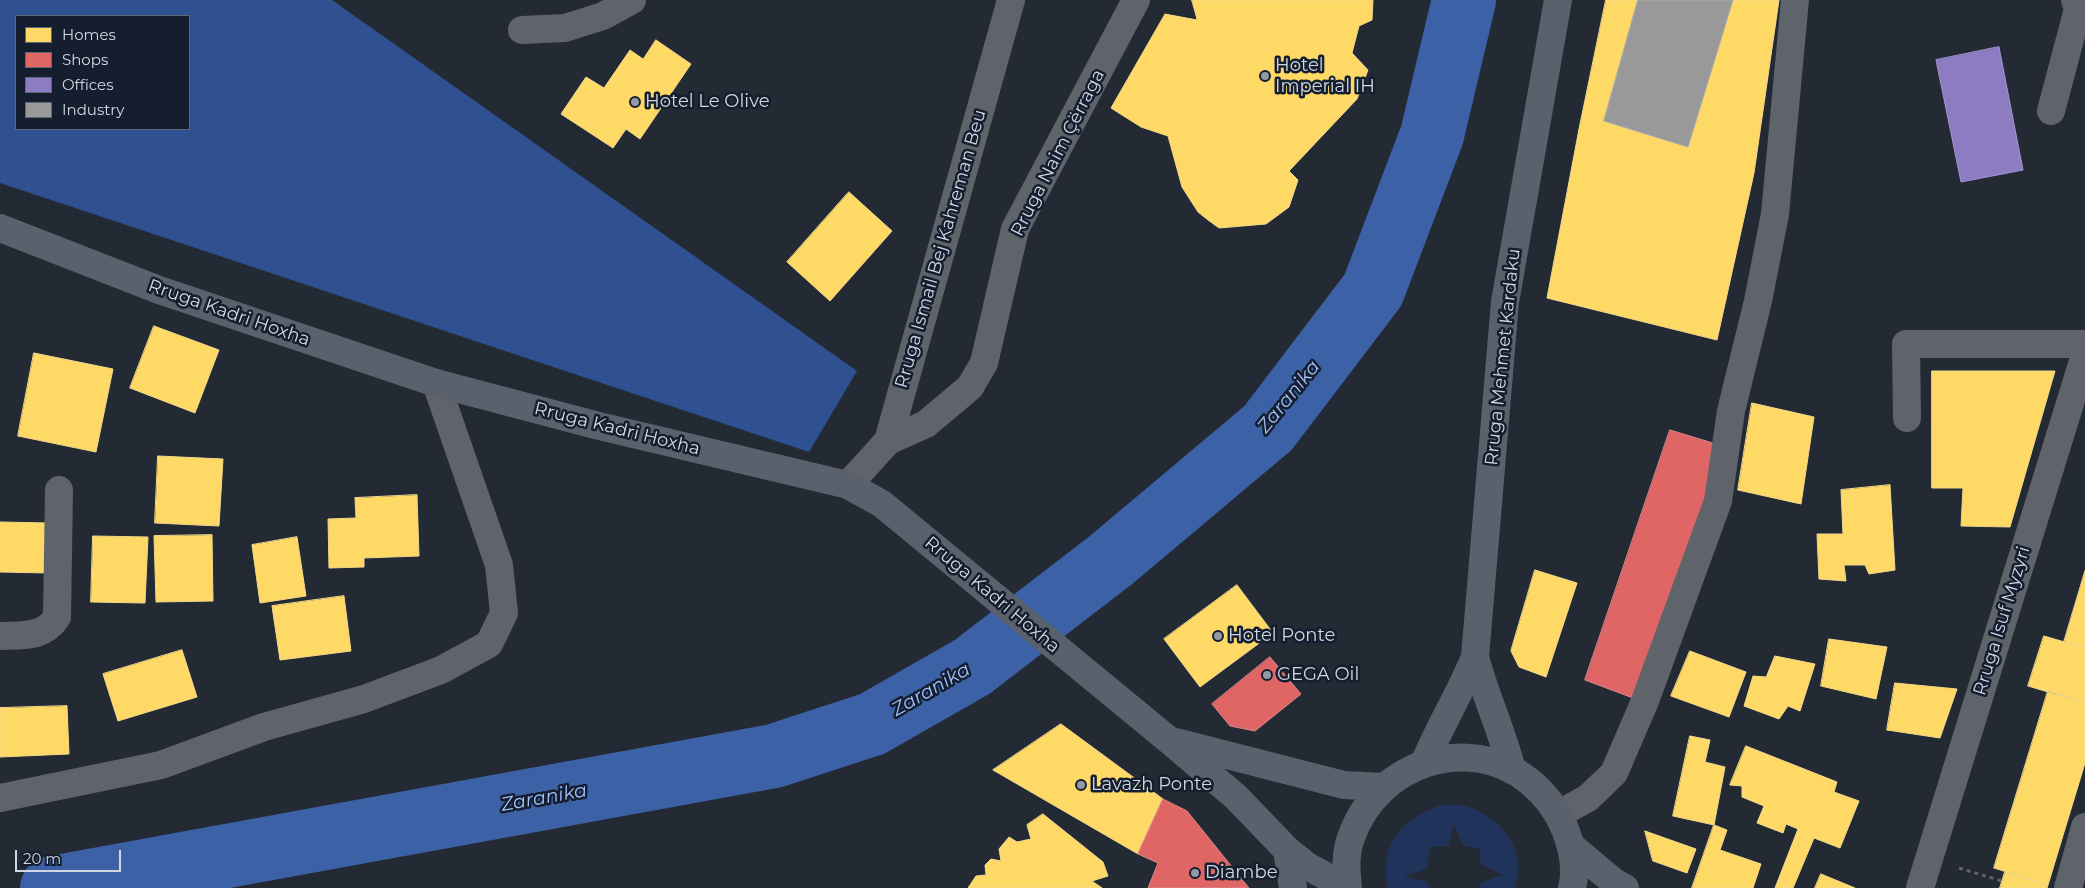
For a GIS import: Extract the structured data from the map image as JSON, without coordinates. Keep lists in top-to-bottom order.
{
  "streets": {
    "main road": ["Rruga Kadri Hoxha", "Rruga Mehmet Kardaku"],
    "street": ["Rruga Naim Çërraga", "Rruga Ismail Bej Kahreman Beu", "Rruga Isuf Myzyri"]
  },
  "crossings": [
    ["Rruga Naim Çërraga", "Rruga Ismail Bej Kahreman Beu"],
    ["Rruga Ismail Bej Kahreman Beu", "Rruga Kadri Hoxha"]
  ],
  "water": ["Zaranika"],
  "places": [
    "Hotel Imperial IH",
    "Hotel Le Olive",
    "Hotel Ponte",
    "GEGA Oil",
    "Lavazh Ponte",
    "Diambe"
  ],
  "legend": [
    "Homes",
    "Shops",
    "Offices",
    "Industry"
  ],
  "scale_bar": "20 m"
}
